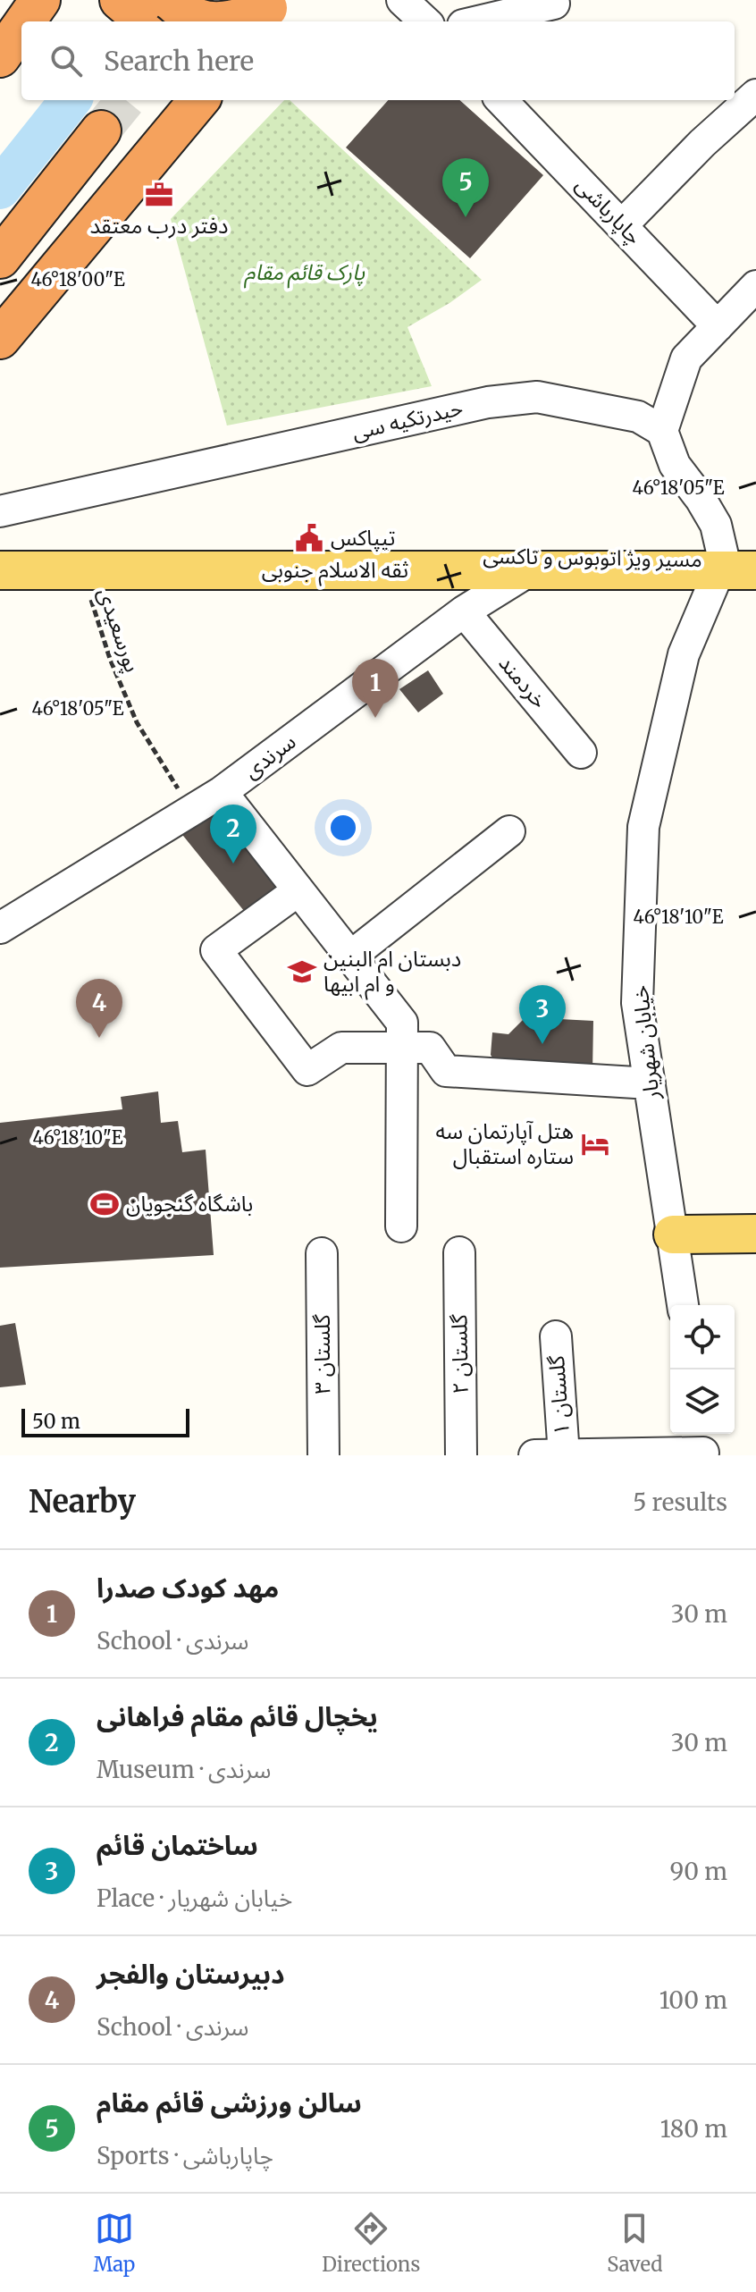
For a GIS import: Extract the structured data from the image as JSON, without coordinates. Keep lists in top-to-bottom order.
{
  "streets": {
    "main road": ["ثقه الاسلام جنوبی"],
    "street": [
      "چاپارباشی",
      "حیدرتکیه سی",
      "مسیر ویژ اتوبوس و تاکسی",
      "خردمند",
      "سرندی",
      "خیابان شهریار",
      "گلستان ۳",
      "گلستان ۲",
      "گلستان ۱"
    ],
    "path": ["پورسعیدی"]
  },
  "crossings": [
    ["مسیر ویژ اتوبوس و تاکسی", "ثقه الاسلام جنوبی"],
    ["مسیر ویژ اتوبوس و تاکسی", "خیابان شهریار"],
    ["ثقه الاسلام جنوبی", "پورسعیدی"],
    ["ثقه الاسلام جنوبی", "سرندی"],
    ["ثقه الاسلام جنوبی", "خیابان شهریار"],
    ["پورسعیدی", "سرندی"],
    ["خردمند", "سرندی"]
  ],
  "parks": ["پارک قائم مقام"],
  "places": {
    "office": ["دفتر درب معتقد"],
    "public building": ["تیپاکس"],
    "school or university": ["دبستان ام البنین و ام ابیها"],
    "hotel": ["هتل آپارتمان سه ستاره استقبال"],
    "sports": ["باشگاه گنجویان"]
  },
  "scale_bar": "50 m",
  "page": {
    "search": "Search here",
    "pins": [
      "5",
      "1",
      "2",
      "4",
      "3"
    ],
    "scale": "50 m",
    "heading": ["Nearby", "5 results"],
    "list": [
      {
        "mark": "1",
        "name": "مهد کودک صدرا",
        "note": "School · سرندی",
        "value": "30 m"
      },
      {
        "mark": "2",
        "name": "یخچال قائم مقام فراهانی",
        "note": "Museum · سرندی",
        "value": "30 m"
      },
      {
        "mark": "3",
        "name": "ساختمان قائم",
        "note": "Place · خیابان شهریار",
        "value": "90 m"
      },
      {
        "mark": "4",
        "name": "دبیرستان والفجر",
        "note": "School · سرندی",
        "value": "100 m"
      },
      {
        "mark": "5",
        "name": "سالن ورزشی قائم مقام",
        "note": "Sports · چاپارباشی",
        "value": "180 m"
      }
    ],
    "nav": ["Map", "Directions", "Saved"]
  },
  "coordinates": ["46°18'00\"E", "46°18'05\"E", "46°18'10\"E"]
}
